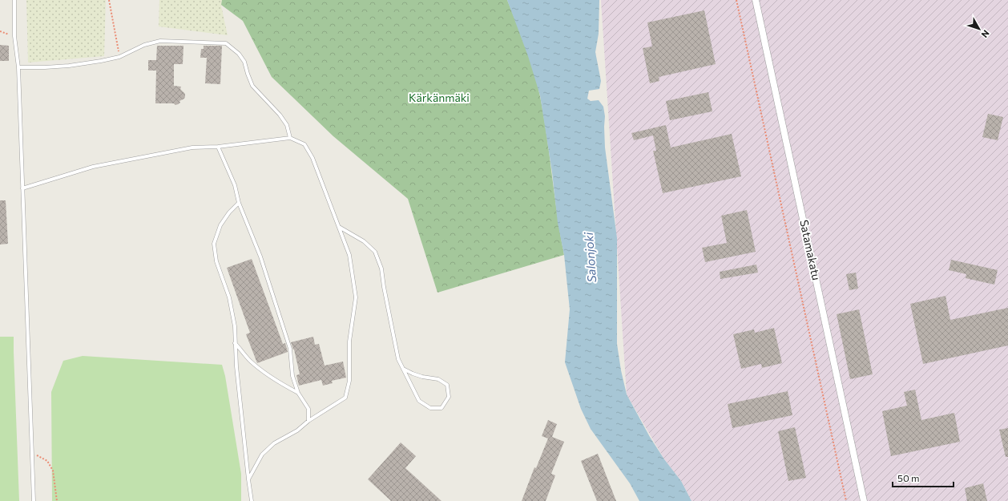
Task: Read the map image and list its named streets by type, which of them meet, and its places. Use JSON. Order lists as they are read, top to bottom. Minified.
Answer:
{"streets":{"street":["Satamakatu"]},"water":["Salonjoki"],"parks":["Kärkänmäki"],"scale_bar":"50 m","north":"bottom right"}
